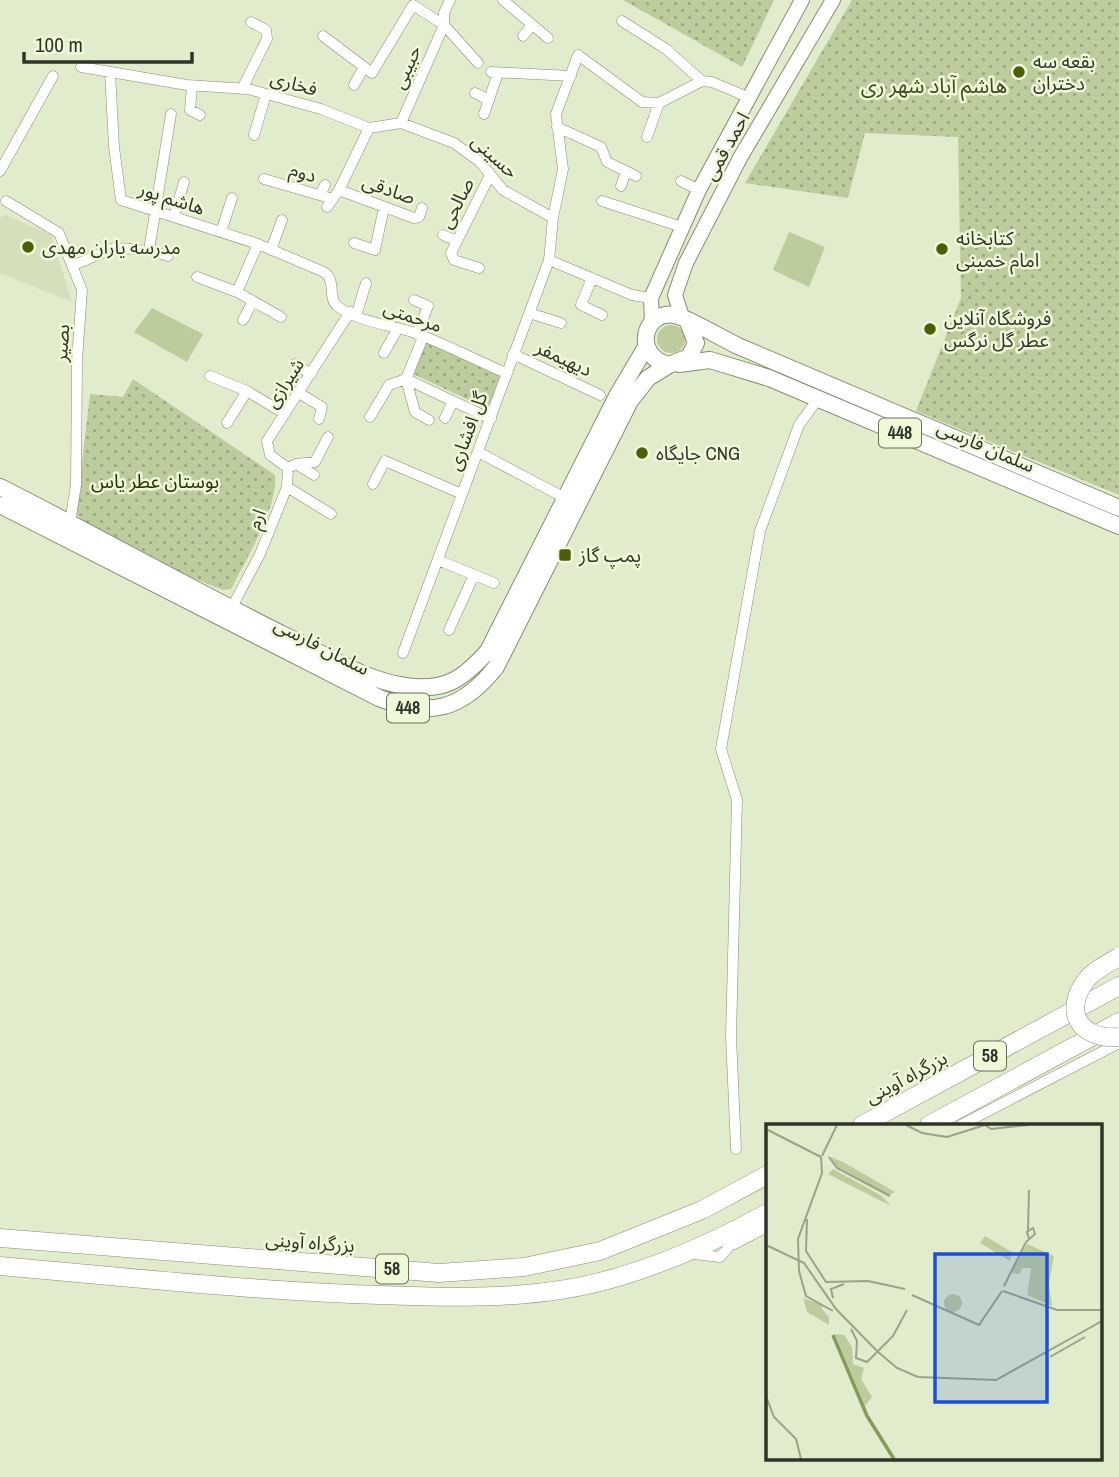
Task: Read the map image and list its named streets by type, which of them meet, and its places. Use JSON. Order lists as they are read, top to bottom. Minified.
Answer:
{"streets":{"highway":["58","بزرگراه آوینی"],"main road":["احمد قمی","448","سلمان فارسی"],"street":["حبیبی","فخاری","حسینی","دوم","صادقی","هاشم پور","صالحی","مرحمتی","بصیر","دیهیمفر","شیرازی","گل افشاری","ارم"]},"crossings":[["حبیبی","حسینی"],["فخاری","حسینی"],["فخاری","هاشم پور"],["احمد قمی","سلمان فارسی"],["حسینی","صالحی"],["حسینی","گل افشاری"],["دوم","صادقی"],["هاشم پور","مرحمتی"],["هاشم پور","شیرازی"],["مرحمتی","شیرازی"],["مرحمتی","گل افشاری"],["بصیر","سلمان فارسی"],["دیهیمفر","گل افشاری"],["شیرازی","ارم"],["سلمان فارسی","ارم"]],"districts":["هاشم آباد شهر ری"],"parks":["بوستان عطر یاس"],"places":{"other":["بقعه سه دختران","مدرسه یاران مهدی","کتابخانه امام خمینی","فروشگاه آنلاین عطر گل نرگس","جایگاه CNG"],"transit":["پمپ گاز"]},"scale_bar":"100 m"}
